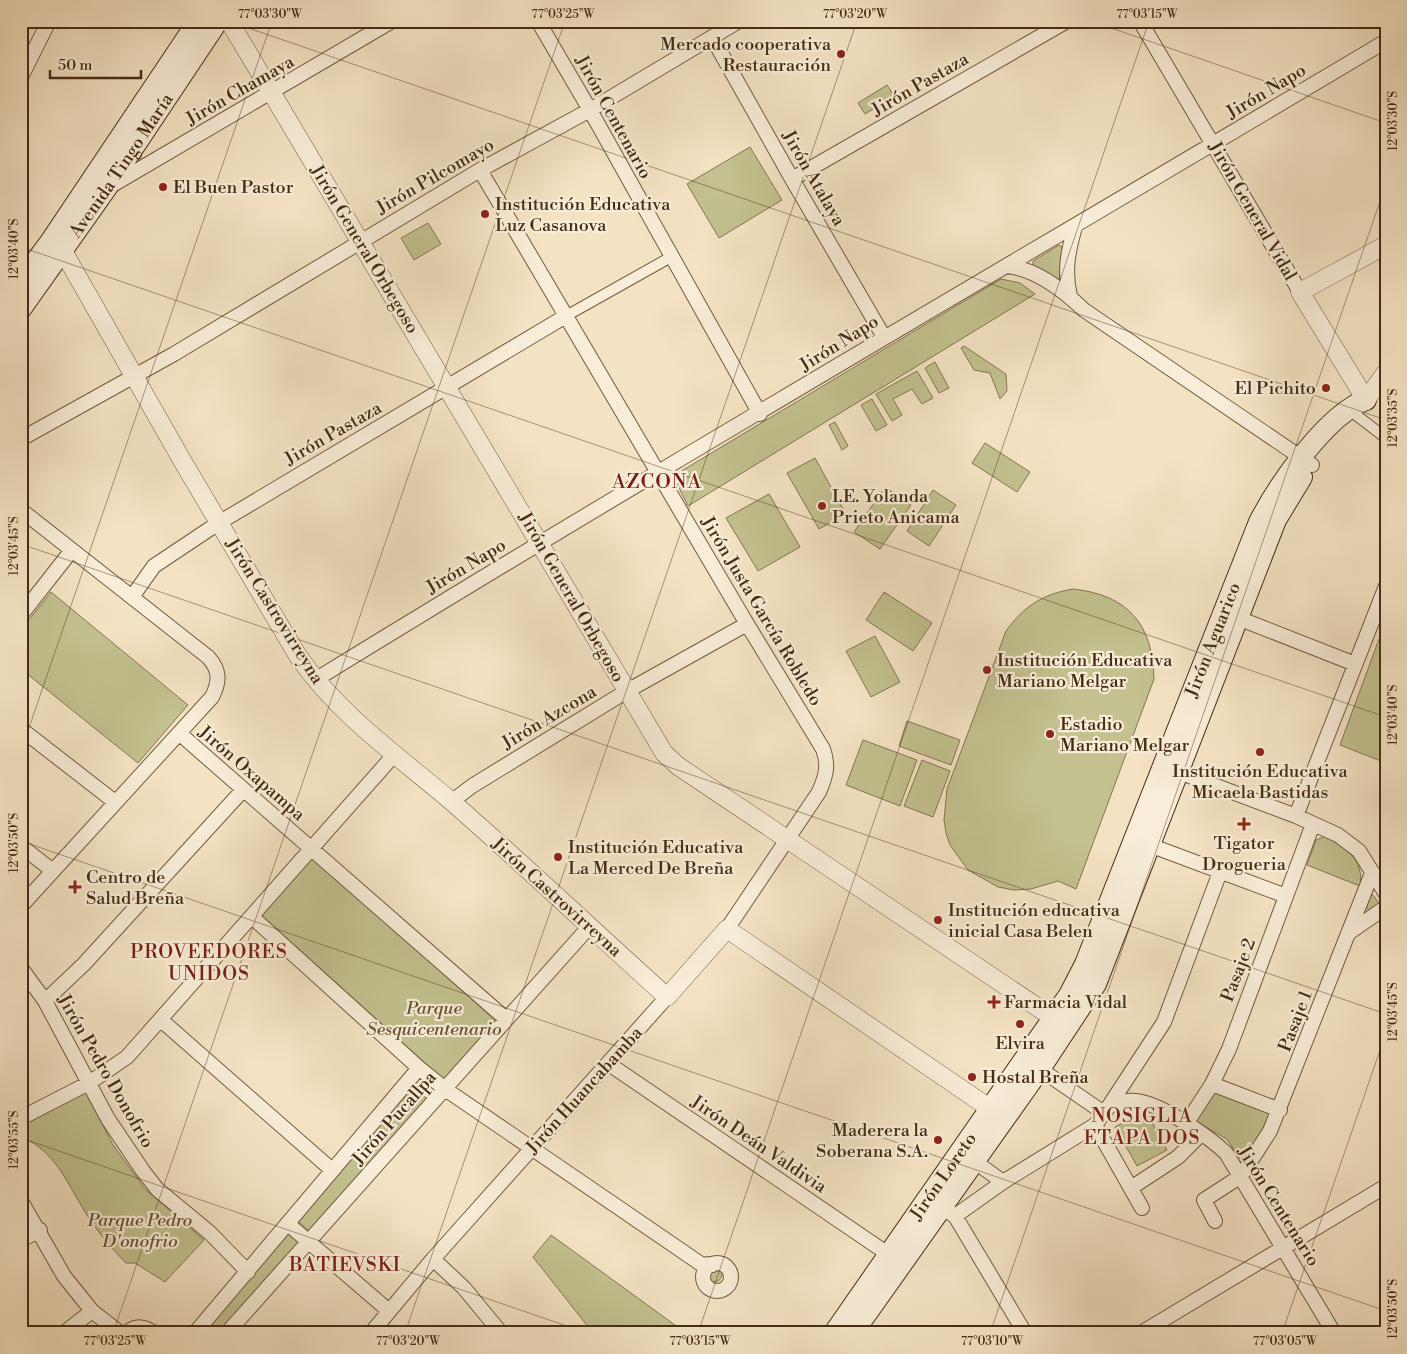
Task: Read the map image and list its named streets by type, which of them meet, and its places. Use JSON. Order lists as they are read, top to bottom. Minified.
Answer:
{"streets":{"main road":["Avenida Tingo María","Jirón Aguarico","Jirón Loreto"],"street":["Jirón Pastaza","Jirón Chamaya","Jirón Napo","Jirón Centenario","Jirón Pilcomayo","Jirón Atalaya","Jirón General Vidal","Jirón General Orbegoso","Jirón Castrovirreyna","Jirón Justa García Robledo","Jirón Azcona","Jirón Oxapampa","Pasaje 2","Pasaje 1","Jirón Pedro Donofrio","Jirón Huancabamba","Jirón Pucallpa","Jirón Deán Valdivia"]},"crossings":[["Jirón Pastaza","Jirón Atalaya"],["Jirón Pastaza","Jirón General Orbegoso"],["Jirón Pastaza","Jirón Castrovirreyna"],["Jirón Pastaza","Jirón Justa García Robledo"],["Jirón Pastaza","Jirón Oxapampa"],["Jirón Chamaya","Avenida Tingo María"],["Jirón Chamaya","Jirón General Orbegoso"],["Jirón Napo","Jirón Centenario"],["Jirón Napo","Jirón Atalaya"],["Jirón Napo","Jirón General Vidal"],["Jirón Napo","Jirón General Orbegoso"],["Jirón Napo","Jirón Castrovirreyna"],["Jirón Napo","Jirón Justa García Robledo"],["Jirón Centenario","Jirón Pilcomayo"],["Jirón Centenario","Pasaje 2"],["Jirón Centenario","Pasaje 1"],["Jirón Centenario","Jirón Loreto"],["Avenida Tingo María","Jirón Castrovirreyna"],["Jirón Pilcomayo","Jirón Atalaya"],["Jirón Pilcomayo","Jirón General Orbegoso"],["Jirón Pilcomayo","Jirón Castrovirreyna"],["Jirón Pilcomayo","Jirón Justa García Robledo"],["Jirón General Vidal","Jirón Aguarico"],["Jirón General Orbegoso","Jirón Justa García Robledo"],["Jirón General Orbegoso","Jirón Aguarico"],["Jirón General Orbegoso","Jirón Azcona"],["Jirón General Orbegoso","Jirón Huancabamba"],["Jirón General Orbegoso","Jirón Loreto"],["Jirón Castrovirreyna","Jirón Azcona"],["Jirón Castrovirreyna","Jirón Huancabamba"],["Jirón Castrovirreyna","Jirón Pucallpa"],["Jirón Justa García Robledo","Jirón Azcona"],["Jirón Justa García Robledo","Jirón Huancabamba"],["Jirón Aguarico","Jirón Loreto"],["Jirón Oxapampa","Jirón Pucallpa"],["Jirón Pedro Donofrio","Jirón Pucallpa"],["Jirón Huancabamba","Jirón Deán Valdivia"],["Jirón Deán Valdivia","Jirón Loreto"]],"districts":["AZCONA","PROVEEDORES UNIDOS","NOSIGLIA ETAPA DOS","BATIEVSKI"],"parks":["Parque Sesquicentenario","Parque Pedro D'onofrio"],"places":{"other":["Mercado cooperativa Restauración","El Buen Pastor","Institución Educativa Luz Casanova","El Pichito","I.E. Yolanda Prieto Anicama","Institución Educativa Mariano Melgar","Estadio Mariano Melgar","Institución Educativa Micaela Bastidas","Institución Educativa La Merced De Breña","Institución educativa inicial Casa Belen","Elvira","Hostal Breña","Maderera la Soberana S.A."],"health":["Tigator Drogueria","Centro de Salud Breña","Farmacia Vidal"]},"scale_bar":"50 m","coordinates":["77°03'30\"W","77°03'25\"W","77°03'20\"W","77°03'15\"W","12°03'30\"S","12°03'40\"S","12°03'35\"S","12°03'45\"S","12°03'50\"S","12°03'55\"S","77°03'10\"W","77°03'05\"W"]}
